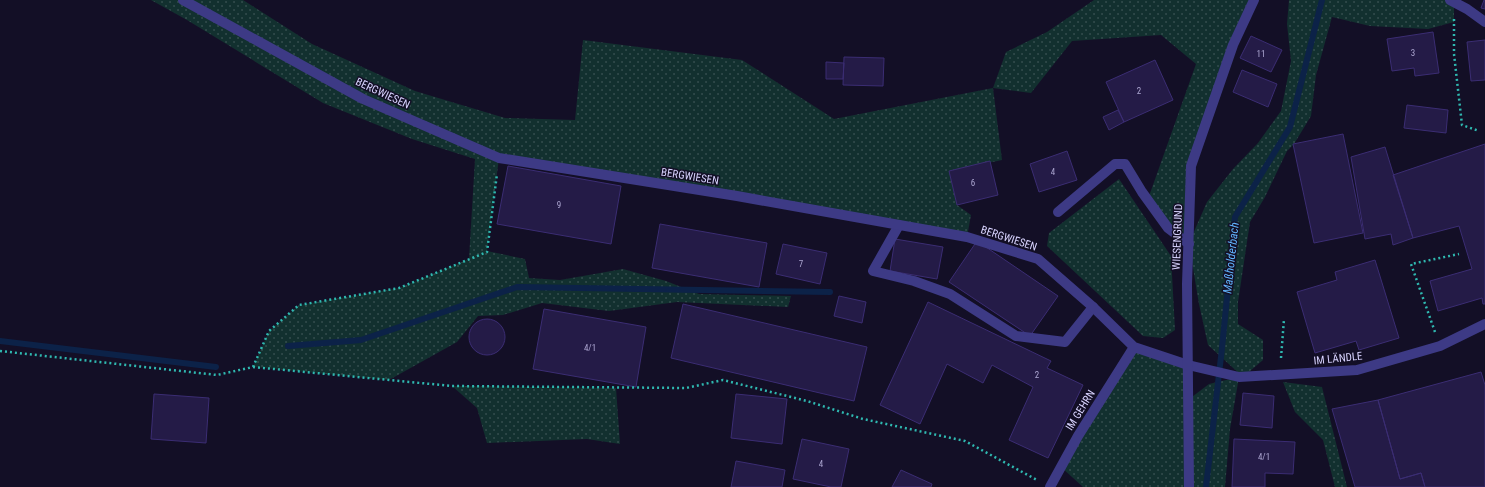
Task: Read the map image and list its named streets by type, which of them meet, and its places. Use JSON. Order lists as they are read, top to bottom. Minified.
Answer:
{"streets":{"street":["BERGWIESEN","WIESENGRUND","IM LÄNDLE","IM GEHRN"]},"crossings":[["BERGWIESEN","WIESENGRUND"],["BERGWIESEN","IM LÄNDLE"],["BERGWIESEN","IM GEHRN"],["WIESENGRUND","IM LÄNDLE"]],"water":["Maßholderbach"],"house_numbers":["3","11","2","4","6","9","7","4/1","2","4/1","4"]}
